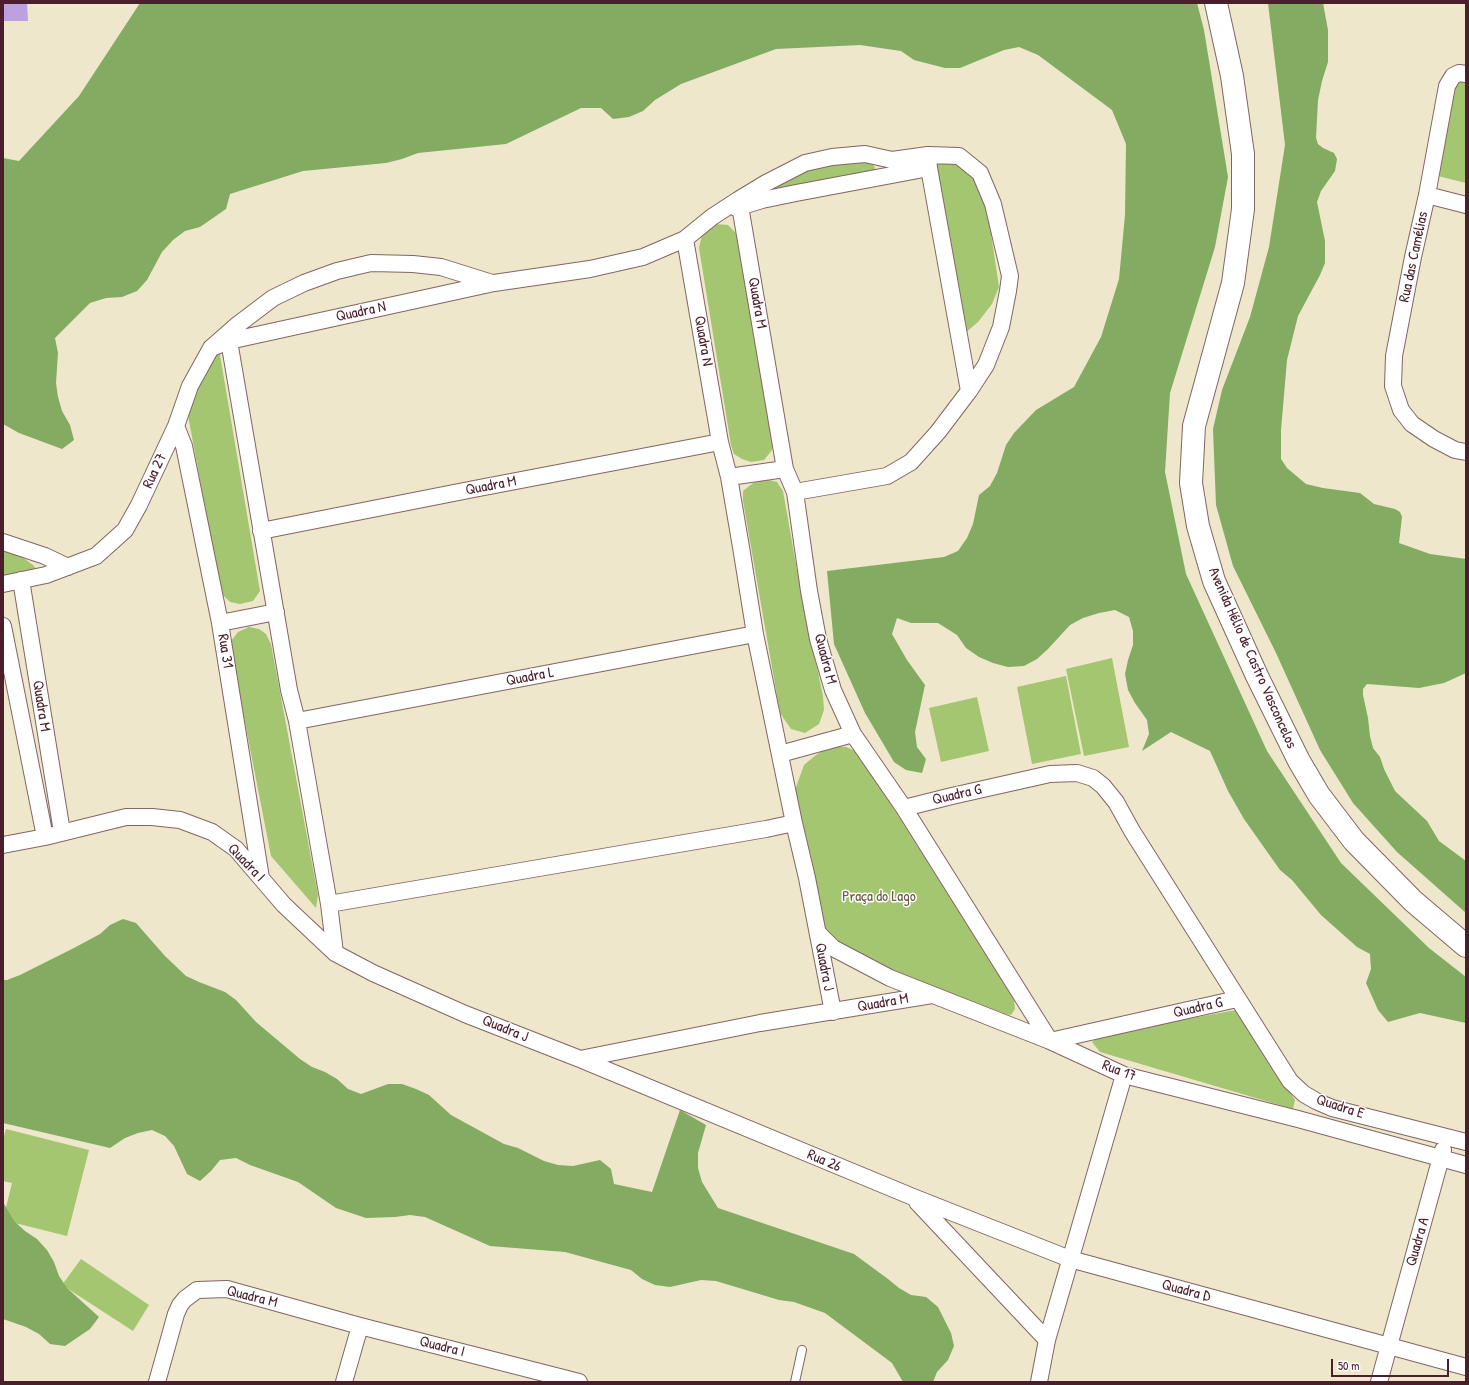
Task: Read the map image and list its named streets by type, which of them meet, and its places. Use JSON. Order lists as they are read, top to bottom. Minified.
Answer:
{"streets":{"street":["Rua das Camélias","Quadra M","Quadra N","Rua 27","Rua 31","Avenida Hélio de Castro Vasconcelos","Quadra L","Quadra G","Quadra I","Quadra J","Rua 17","Quadra E","Rua 26","Quadra A","Quadra D"]},"crossings":[["Quadra M","Quadra N"],["Quadra M","Quadra G"],["Quadra M","Quadra I"],["Quadra M","Quadra J"],["Quadra M","Rua 17"],["Rua 27","Rua 31"],["Rua 31","Quadra I"],["Quadra G","Rua 17"],["Quadra G","Quadra E"],["Quadra I","Quadra J"],["Quadra J","Rua 17"],["Quadra J","Rua 26"],["Rua 17","Quadra A"],["Quadra E","Quadra A"],["Rua 26","Quadra D"],["Quadra A","Quadra D"]],"parks":["Praça do Lago"],"scale_bar":"50 m"}
